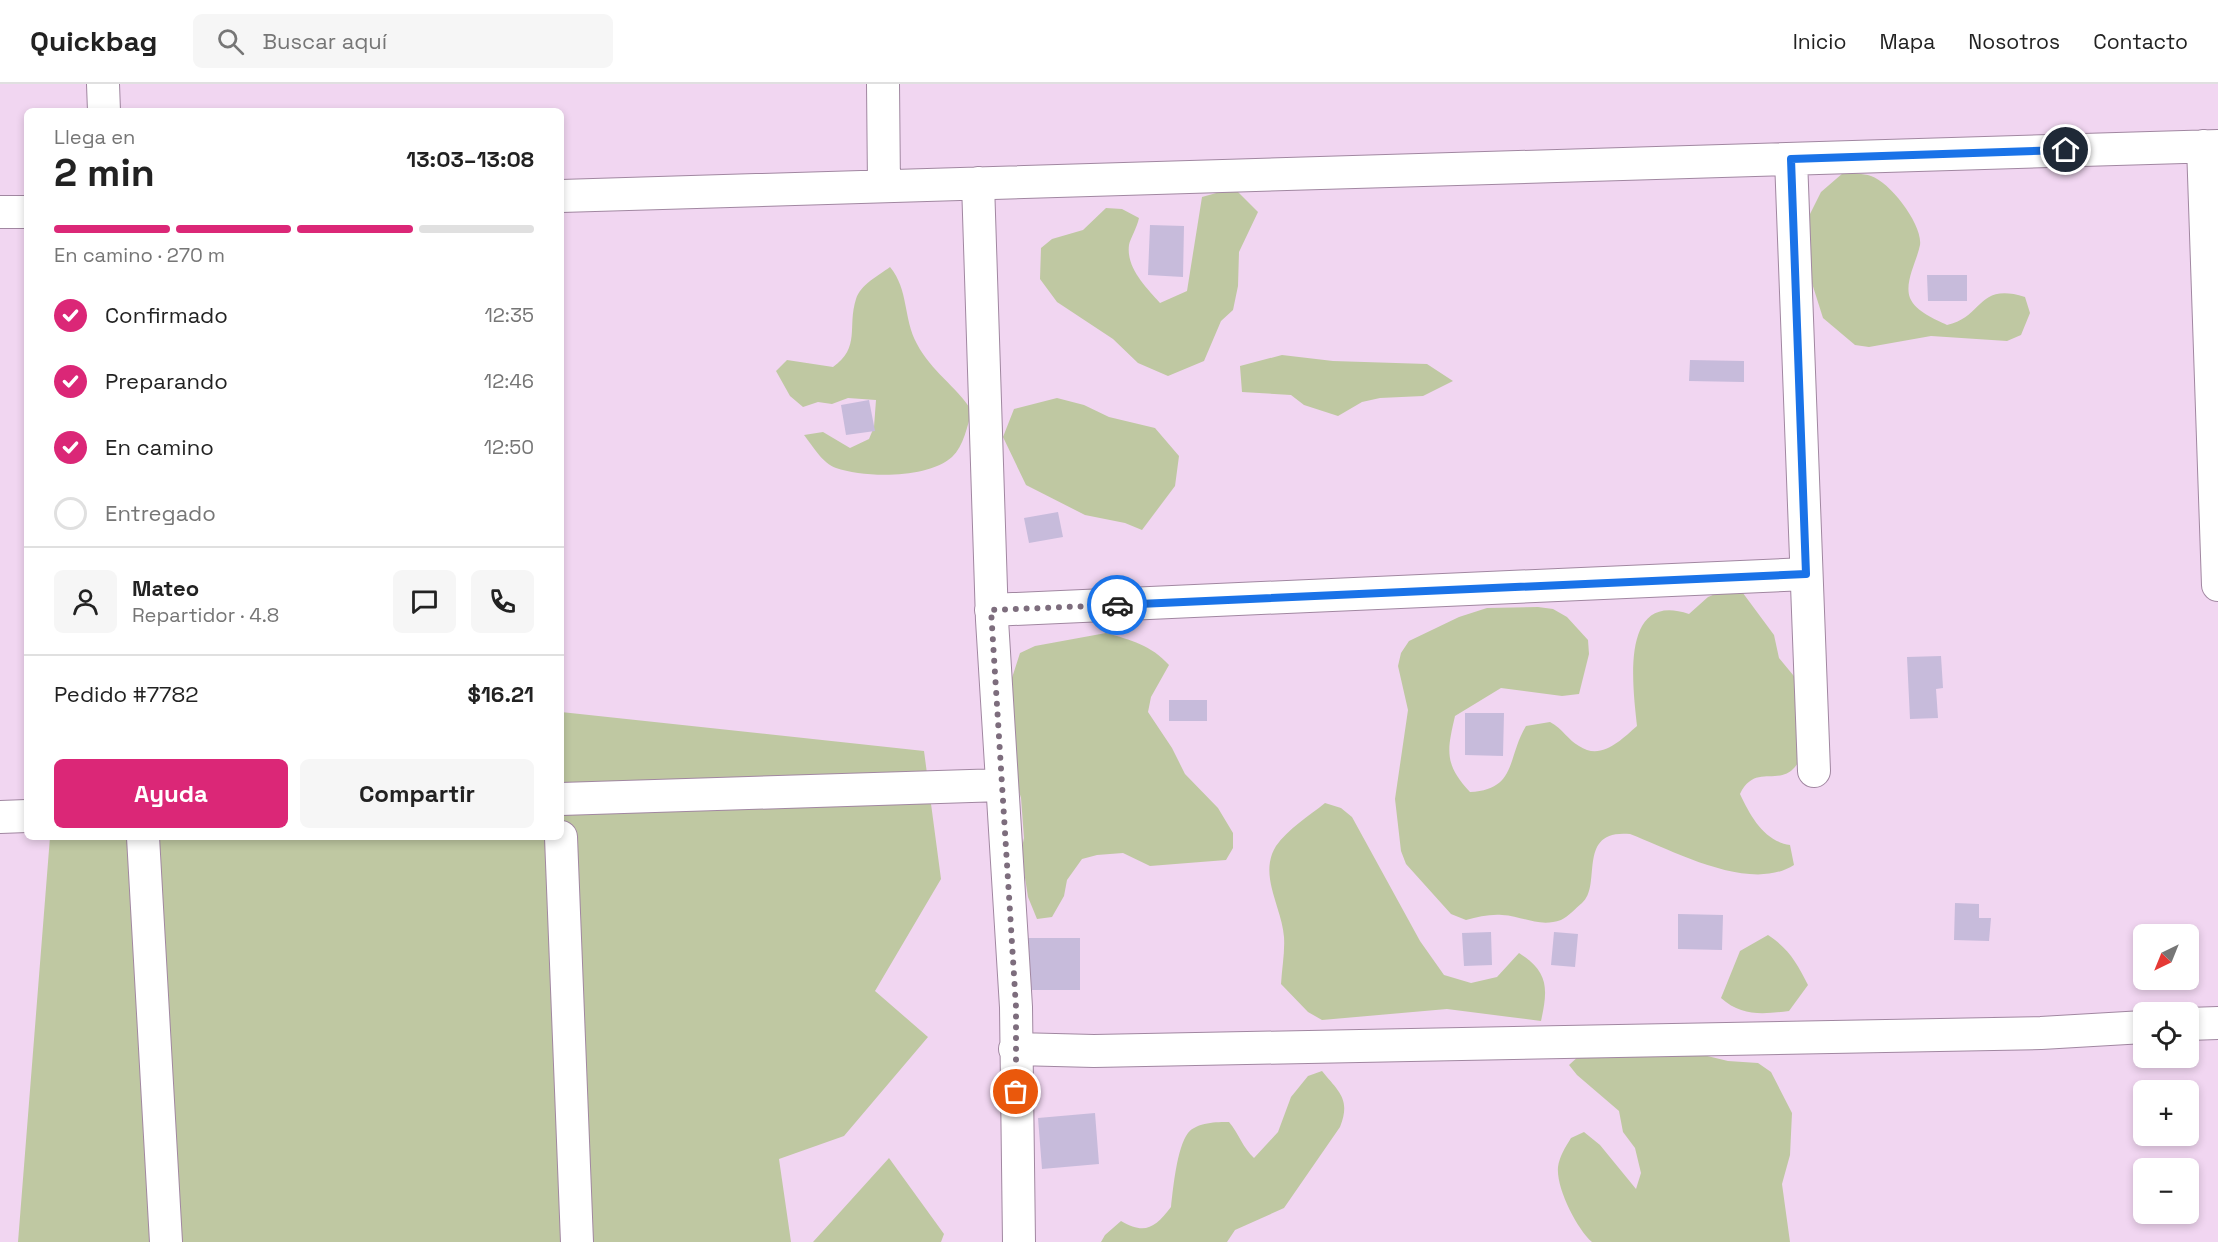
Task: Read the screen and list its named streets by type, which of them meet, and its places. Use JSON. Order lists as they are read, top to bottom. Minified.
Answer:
{"north":"bottom left","page":{"header":"Quickbag","search":"Buscar aquí","nav":["Inicio","Mapa","Nosotros","Contacto"],"heading":["2 min","Llega en","13:03–13:08"],"panel":["Mateo","Repartidor · 4.8","Pedido #7782","$16.21"],"bar":"En camino · 270 m","list":[["Confirmado","12:35"],["Preparando","12:46"],["En camino","12:50"],"Entregado"],"buttons":["Ayuda","Compartir"],"map_buttons":["+","−"]}}
